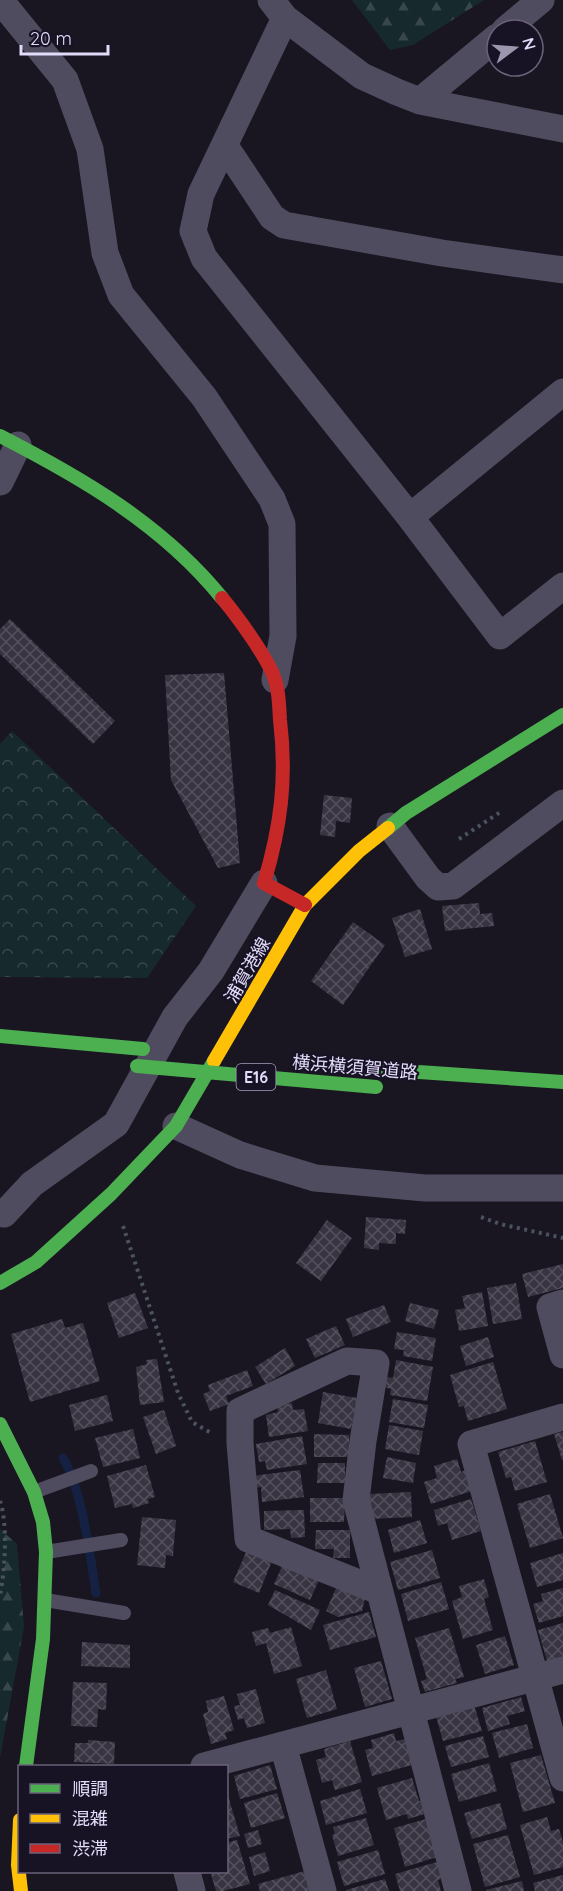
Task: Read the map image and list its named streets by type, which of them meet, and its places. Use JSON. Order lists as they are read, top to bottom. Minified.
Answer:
{"streets":{"main road":["浦賀港線","横浜横須賀道路","E16"]},"legend":["順調","混雑","渋滞"],"scale_bar":"20 m","north":"right"}
